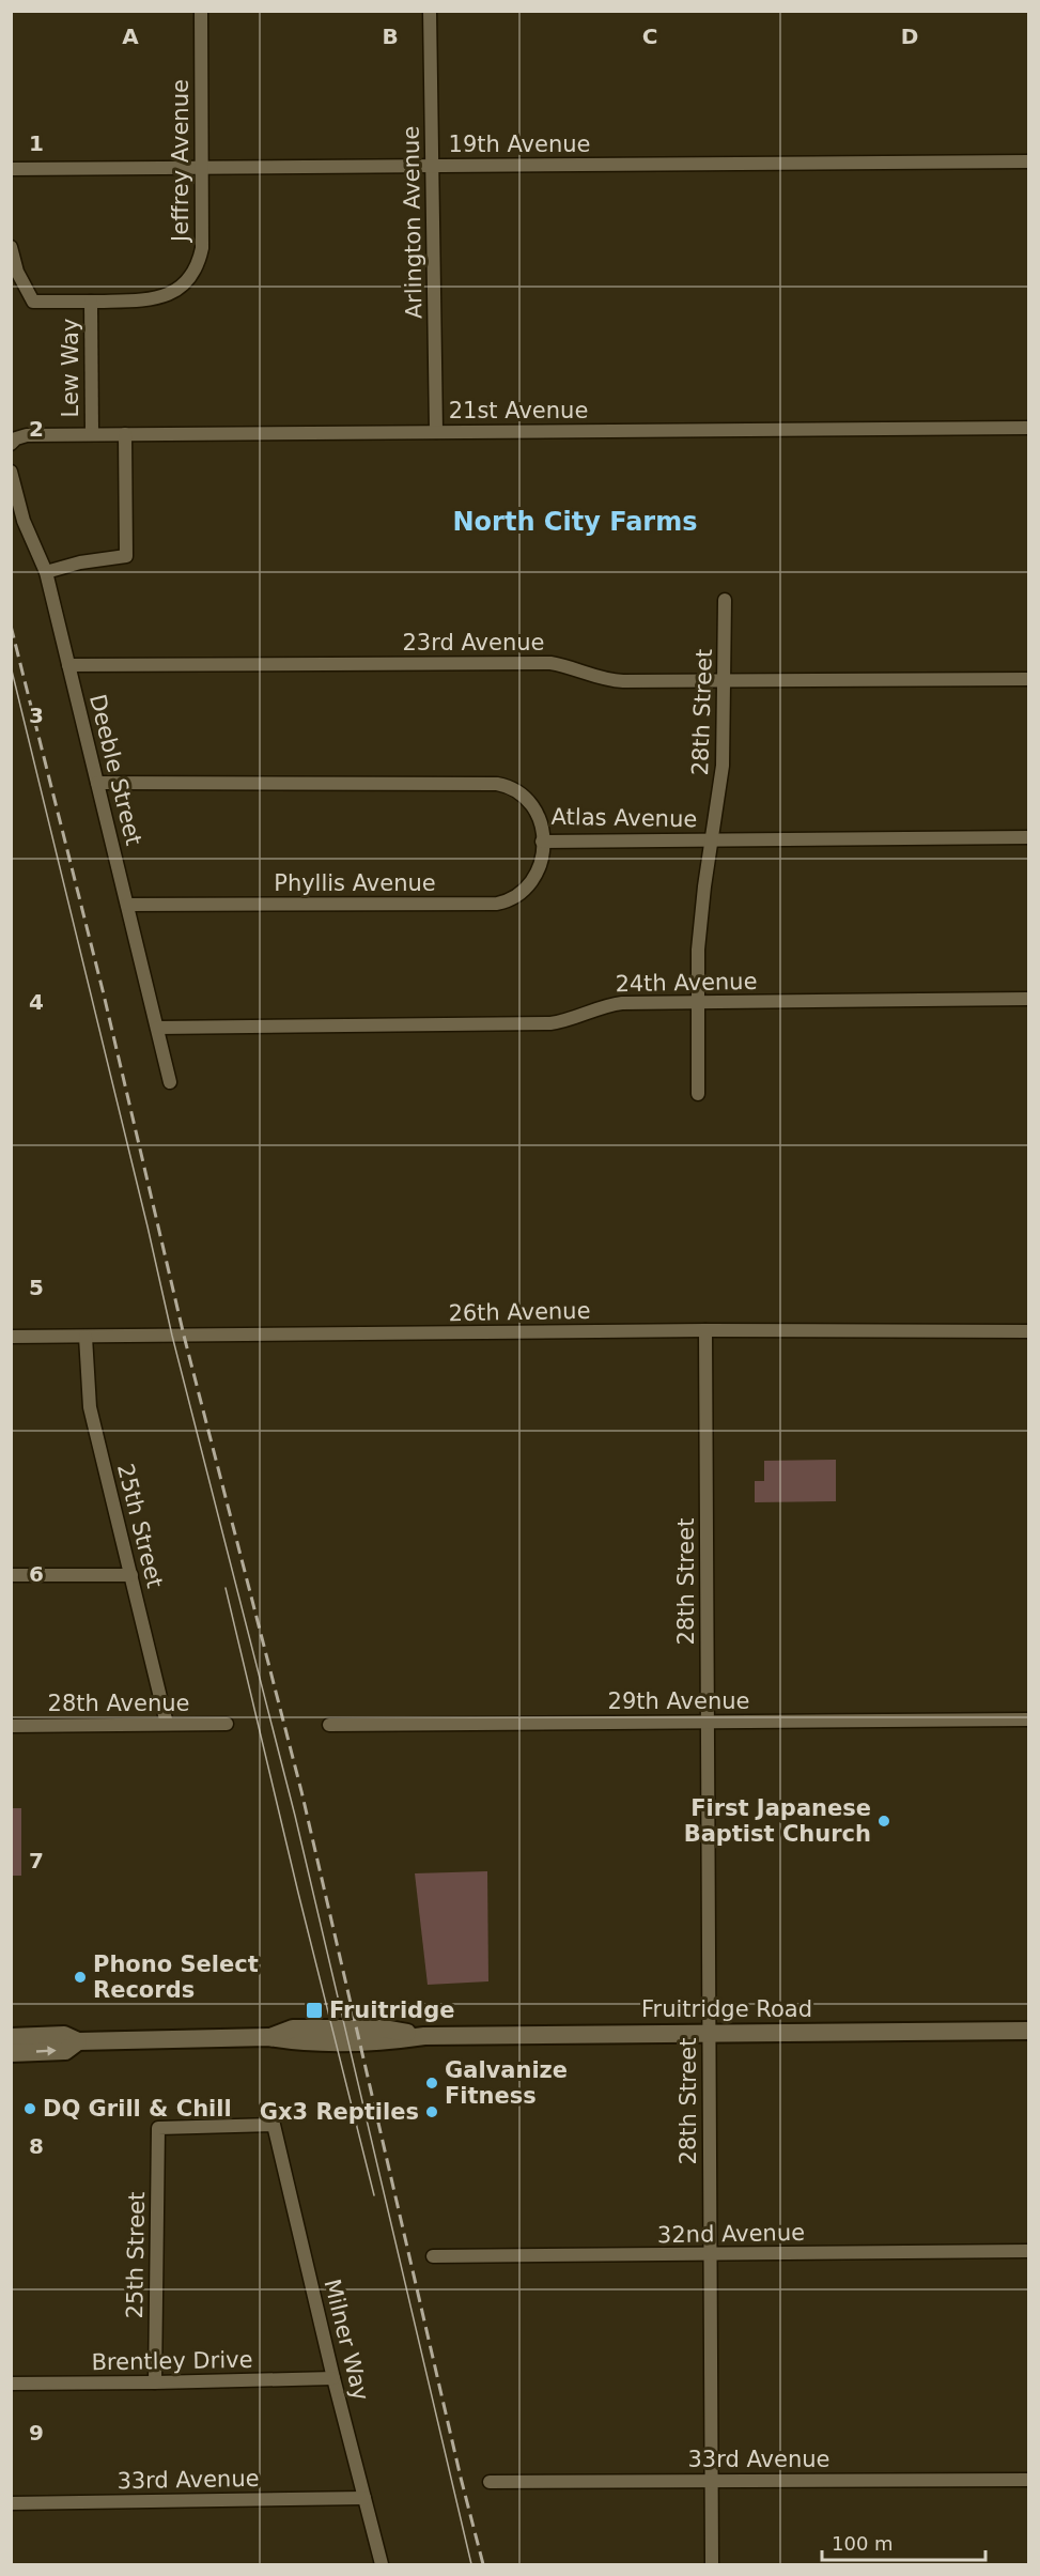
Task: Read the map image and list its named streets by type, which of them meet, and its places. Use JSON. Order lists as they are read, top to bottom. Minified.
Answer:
{"streets":{"main road":["Fruitridge Road"],"street":["19th Avenue","Jeffrey Avenue","Arlington Avenue","Lew Way","21st Avenue","23rd Avenue","28th Street","Deeble Street","Atlas Avenue","Phyllis Avenue","24th Avenue","26th Avenue","25th Street","29th Avenue","28th Avenue","32nd Avenue","Milner Way","Brentley Drive","33rd Avenue"]},"crossings":[["19th Avenue","Jeffrey Avenue"],["19th Avenue","Arlington Avenue"],["Jeffrey Avenue","Lew Way"],["Arlington Avenue","21st Avenue"],["Lew Way","21st Avenue"],["23rd Avenue","28th Street"],["23rd Avenue","Deeble Street"],["28th Street","Atlas Avenue"],["28th Street","24th Avenue"],["28th Street","26th Avenue"],["28th Street","29th Avenue"],["28th Street","Fruitridge Road"],["28th Street","32nd Avenue"],["28th Street","33rd Avenue"],["Deeble Street","Atlas Avenue"],["Deeble Street","Phyllis Avenue"],["Deeble Street","24th Avenue"],["Atlas Avenue","Phyllis Avenue"],["26th Avenue","25th Street"],["25th Street","28th Avenue"],["25th Street","Milner Way"],["25th Street","Brentley Drive"],["Milner Way","Brentley Drive"],["Milner Way","33rd Avenue"]],"districts":["North City Farms"],"places":{"other":["First Japanese Baptist Church","Phono Select Records","Galvanize Fitness","DQ Grill & Chill","Gx3 Reptiles"],"transit":["Fruitridge"]},"scale_bar":"100 m","grid":{"columns":["A","B","C","D"],"rows":["1","2","3","4","5","6","7","8","9"]}}
